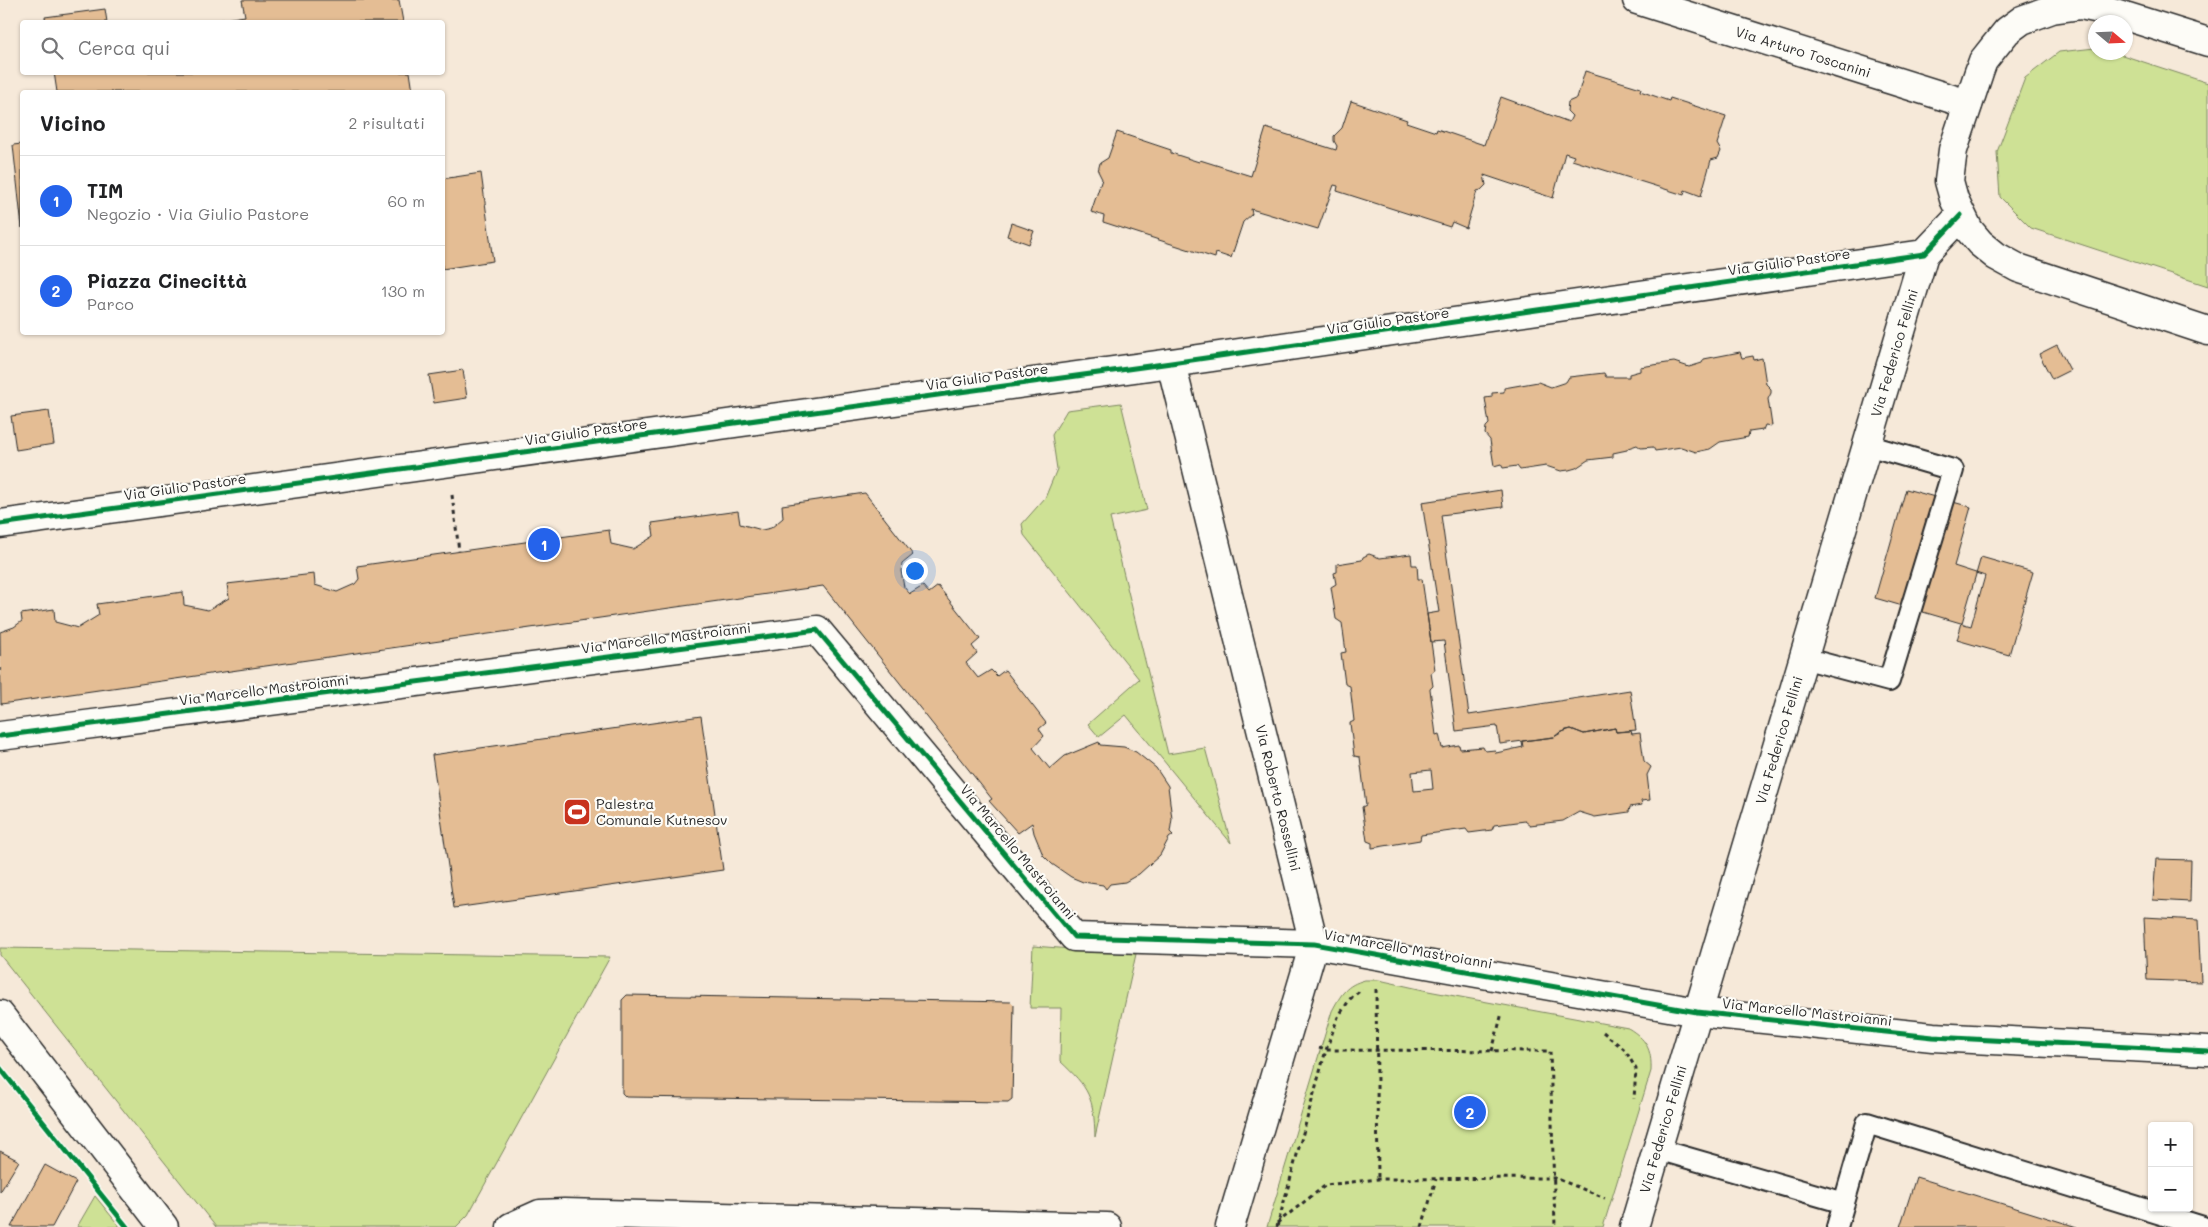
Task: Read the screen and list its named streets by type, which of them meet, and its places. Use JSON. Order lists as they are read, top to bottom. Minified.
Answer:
{"streets":{"street":["Via Arturo Toscanini","Via Giulio Pastore","Via Federico Fellini","Via Marcello Mastroianni","Via Roberto Rossellini"]},"crossings":[["Via Giulio Pastore","Via Federico Fellini"],["Via Giulio Pastore","Via Roberto Rossellini"],["Via Federico Fellini","Via Marcello Mastroianni"],["Via Marcello Mastroianni","Via Roberto Rossellini"]],"places":{"sports":["Palestra Comunale Kutnesov"]},"north":"right","page":{"search":"Cerca qui","heading":["Vicino","2 risultati"],"list":[{"mark":"1","name":"TIM","note":"Negozio · Via Giulio Pastore","value":"60 m"},{"mark":"2","name":"Piazza Cinecittà","note":"Parco","value":"130 m"}],"pins":["1","2"],"map_buttons":["+","−"]}}
